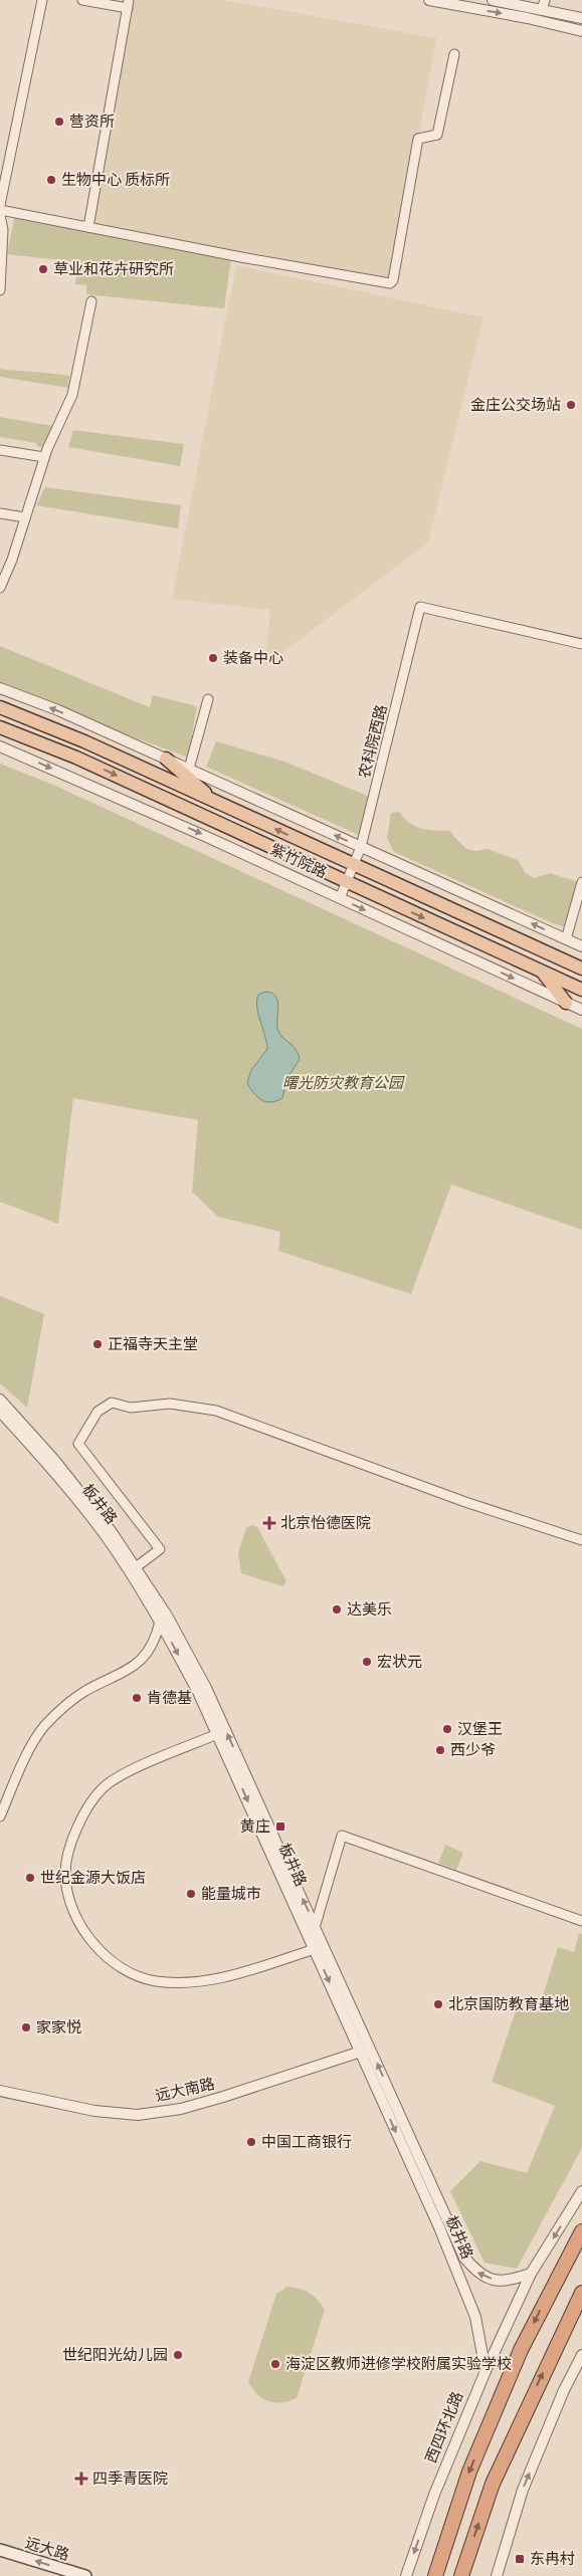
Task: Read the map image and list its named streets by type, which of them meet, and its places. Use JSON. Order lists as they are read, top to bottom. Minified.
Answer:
{"streets":{"main road":["紫竹院路","远大路"],"street":["农科院西路","板井路","远大南路","西四环北路"]},"crossings":[["农科院西路","紫竹院路"],["板井路","远大南路"],["板井路","西四环北路"]],"one_way":["远大路"],"parks":["曙光防灾教育公园"],"places":{"other":["营资所","生物中心 质标所","草业和花卉研究所","金庄公交场站","装备中心","正福寺天主堂","达美乐","宏状元","肯德基","汉堡王","西少爷","世纪金源大饭店","能量城市","北京国防教育基地","家家悦","中国工商银行","世纪阳光幼儿园","海淀区教师进修学校附属实验学校"],"health":["北京怡德医院","四季青医院"],"transit":["黄庄","东冉村"]}}
